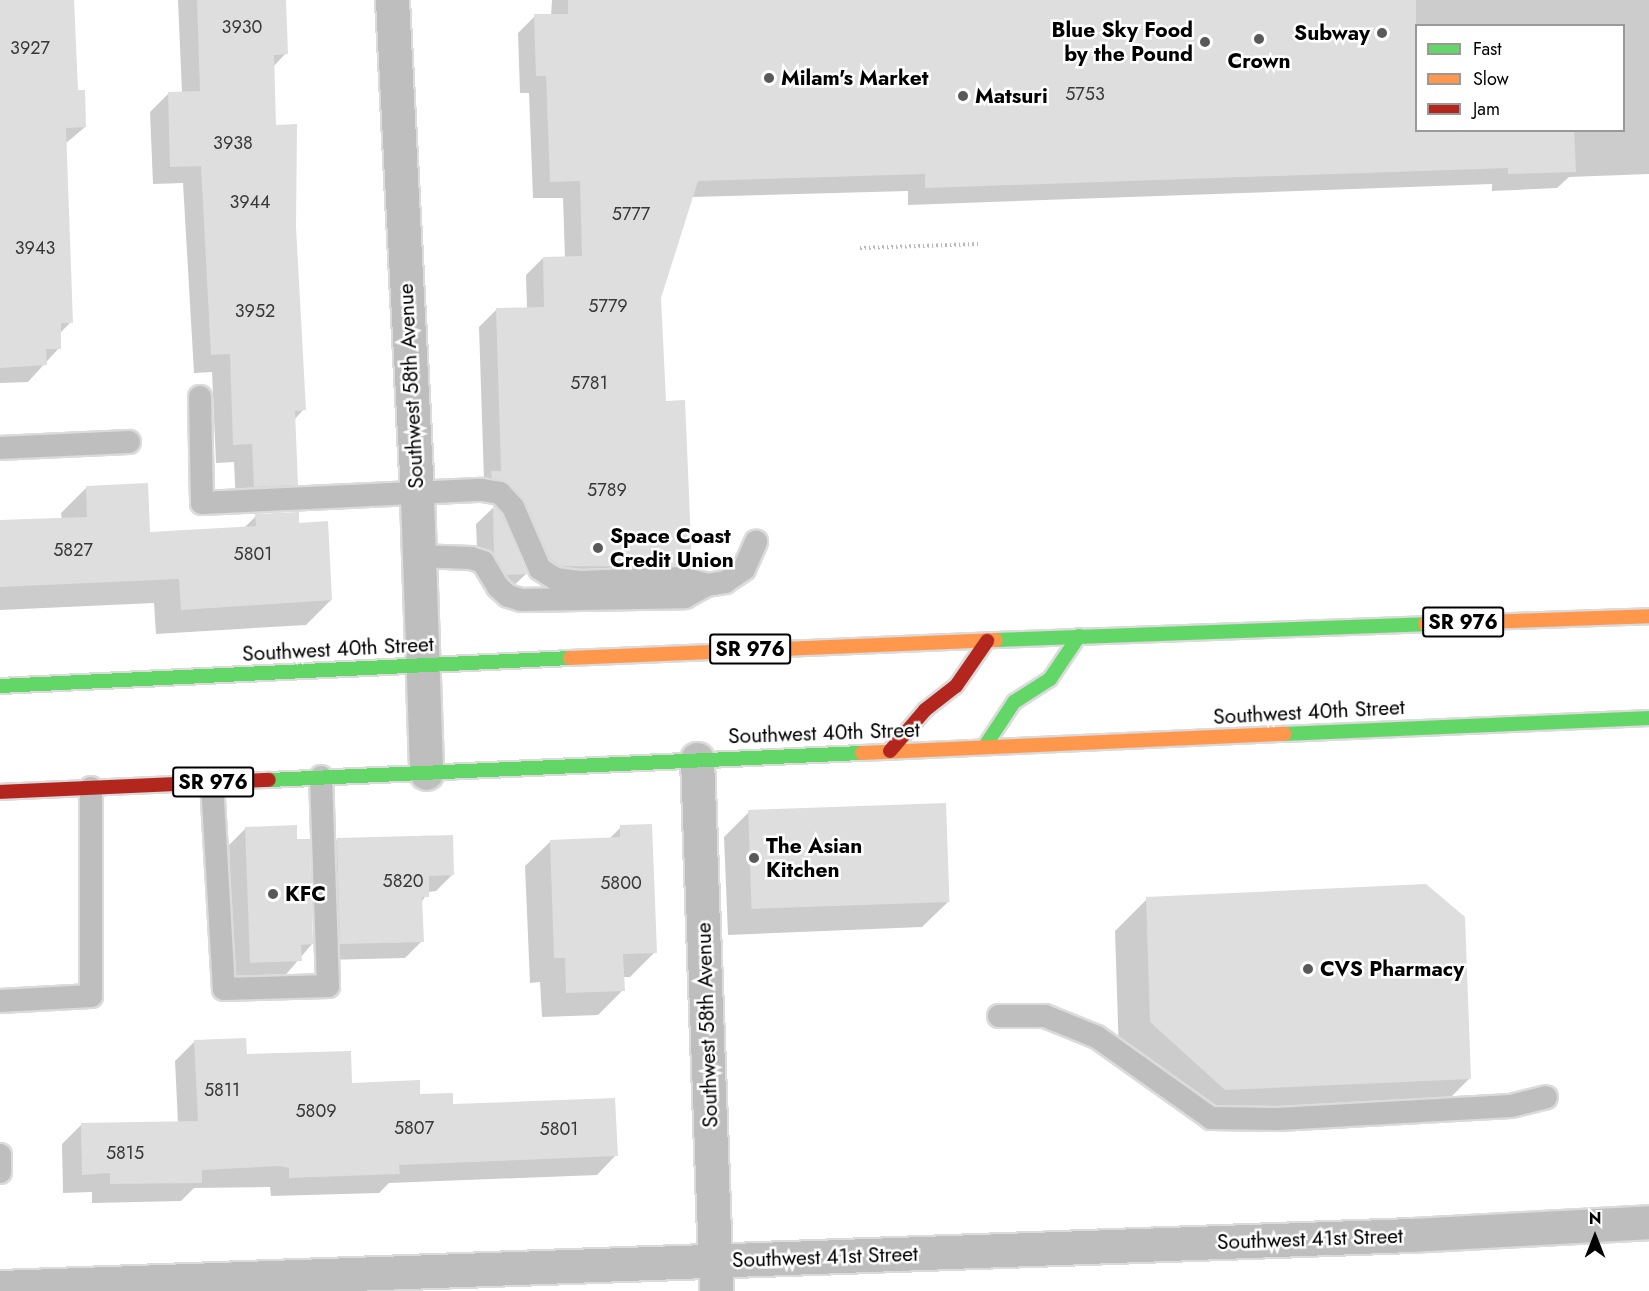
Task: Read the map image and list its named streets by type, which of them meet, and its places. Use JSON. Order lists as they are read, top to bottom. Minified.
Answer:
{"streets":{"main road":["SR 976","Southwest 40th Street"],"street":["Southwest 58th Avenue","Southwest 41st Street"]},"crossings":[["Southwest 58th Avenue","Southwest 40th Street"],["Southwest 58th Avenue","Southwest 41st Street"]],"places":["Subway","Crown","Blue Sky Food by the Pound","Milam's Market","Matsuri","Space Coast Credit Union","The Asian Kitchen","KFC","CVS Pharmacy"],"house_numbers":["3930","3927","5753","3938","3944","5777","3943","5779","3952","5781","5789","5827","5801","5820","5800","5811","5809","5807","5801","5815"],"legend":["Fast","Slow","Jam"],"north":"top"}
